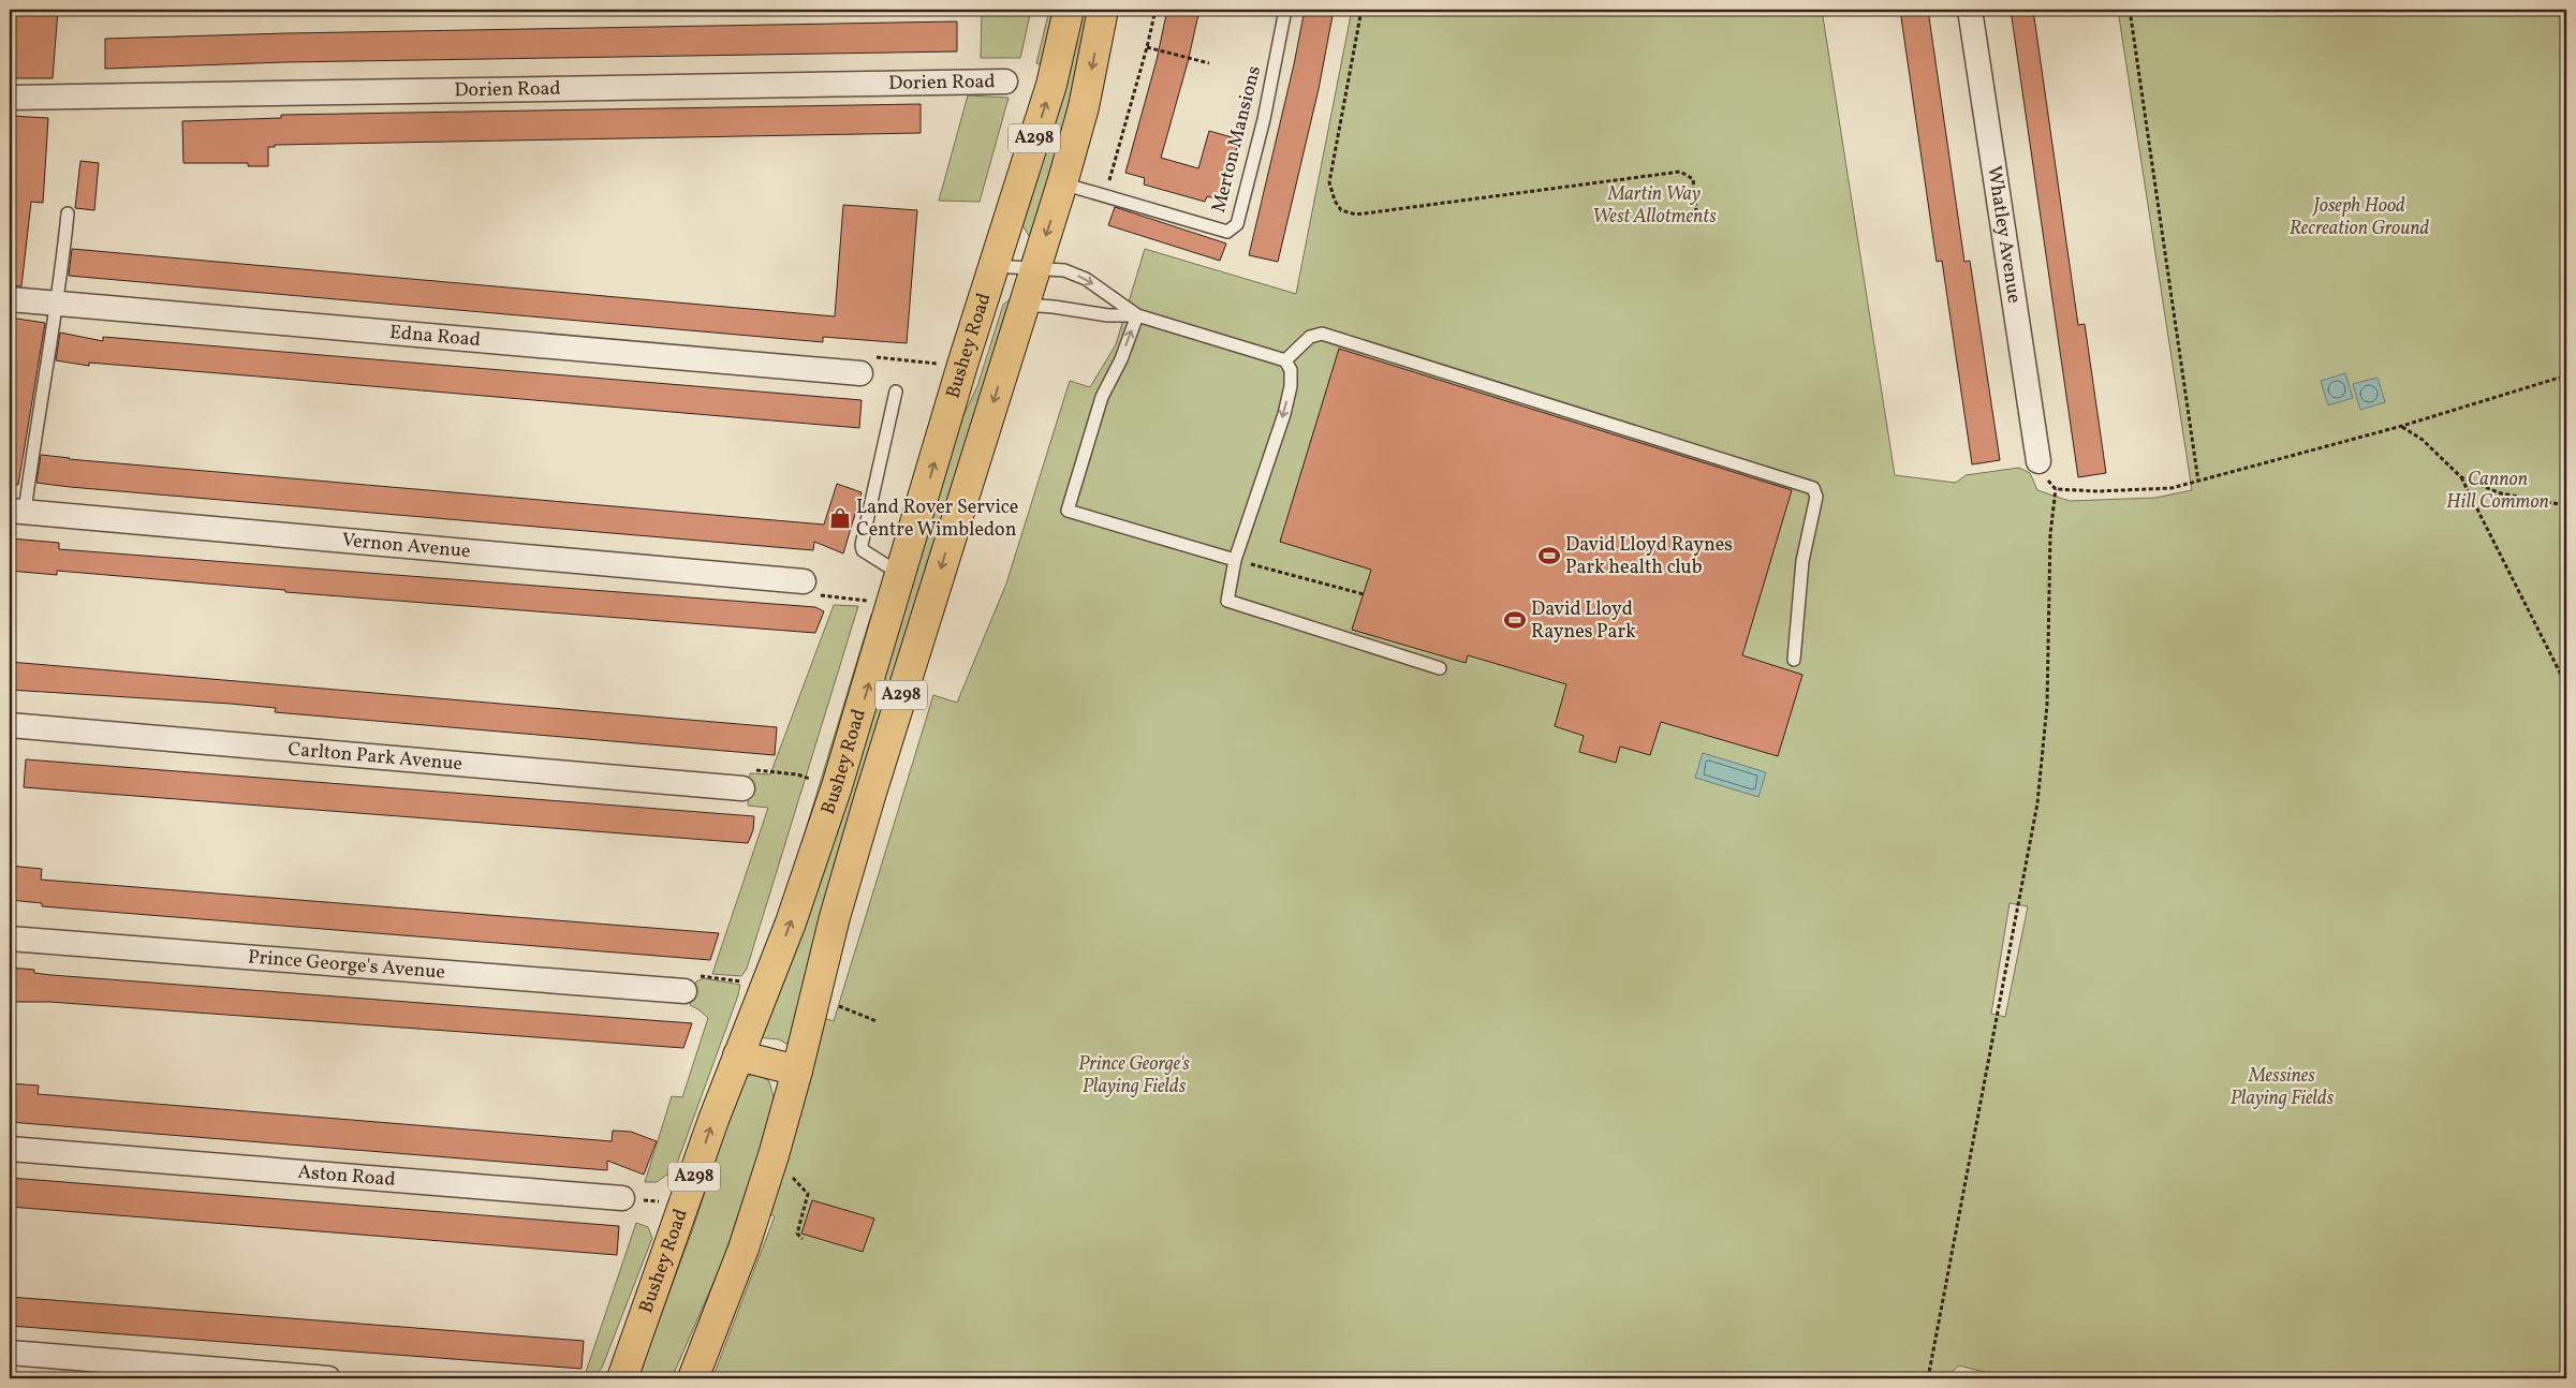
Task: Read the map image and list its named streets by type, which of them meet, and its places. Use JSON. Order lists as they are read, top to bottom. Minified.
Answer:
{"streets":{"main road":["A298","Bushey Road"],"street":["Dorien Road","Whatley Avenue","Edna Road","Vernon Avenue","Carlton Park Avenue","Prince George's Avenue","Aston Road"],"lane":["Merton Mansions"]},"crossings":[["Merton Mansions","Bushey Road"]],"parks":["Martin Way West Allotments","Joseph Hood Recreation Ground","Cannon Hill Common","Prince George's Playing Fields","Messines Playing Fields"],"places":{"shop":["Land Rover Service Centre Wimbledon"],"sports":["David Lloyd Raynes Park health club","David Lloyd Raynes Park"]}}
